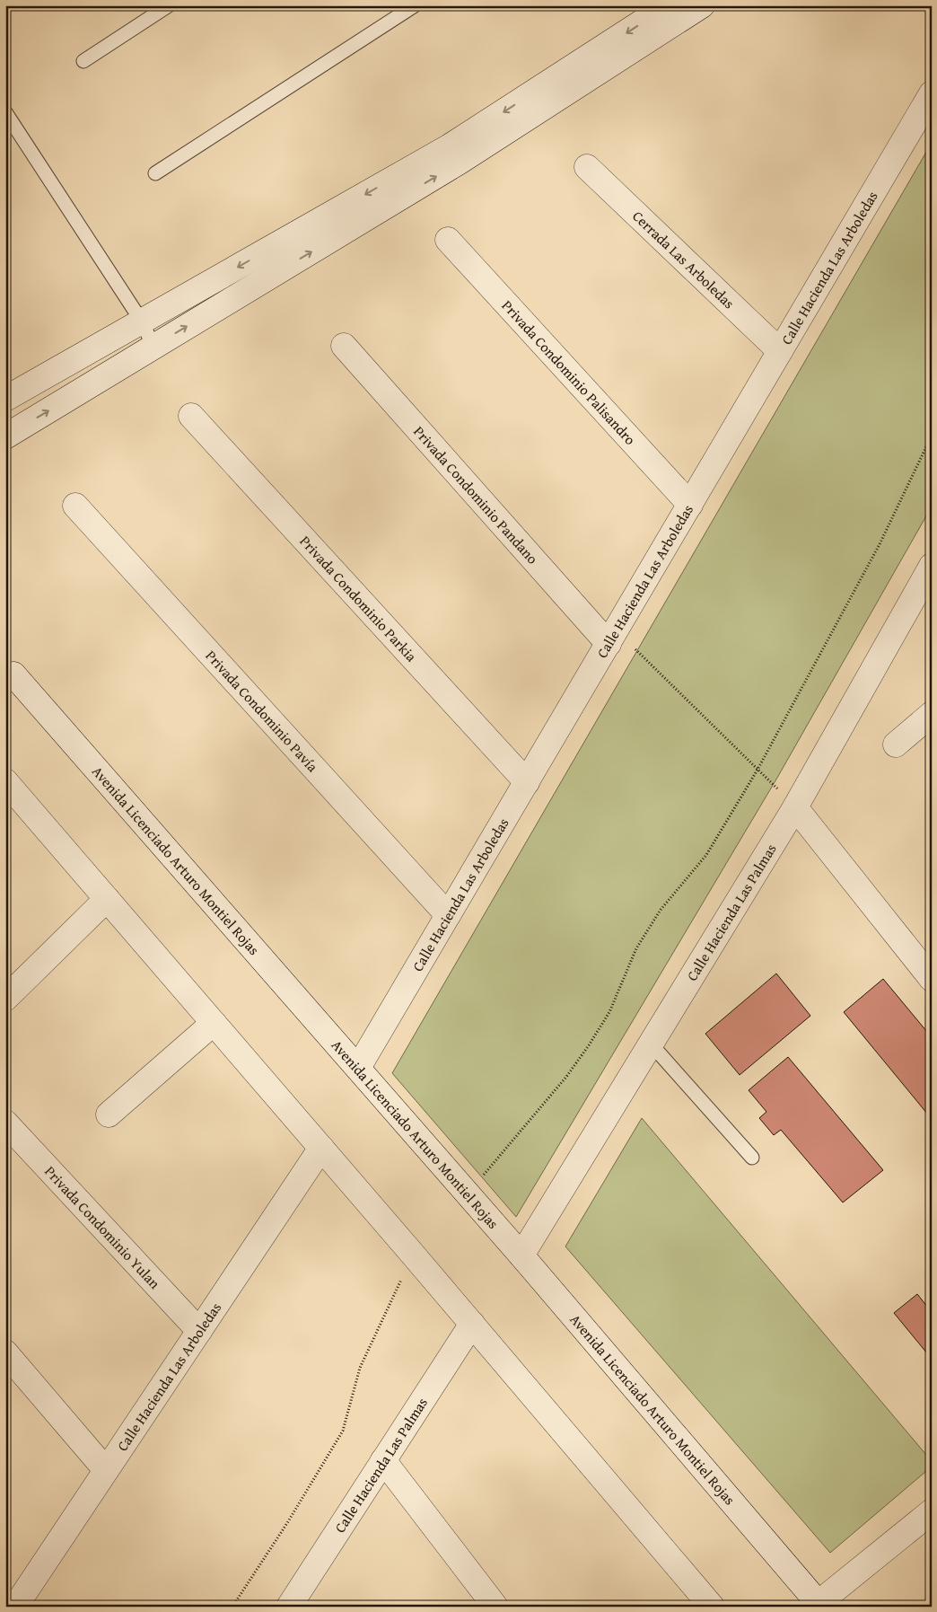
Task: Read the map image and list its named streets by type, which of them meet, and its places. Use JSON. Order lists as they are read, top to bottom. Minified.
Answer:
{"streets":{"street":["Cerrada Las Arboledas","Calle Hacienda Las Arboledas","Privada Condominio Palisandro","Privada Condominio Pandano","Privada Condominio Parkia","Privada Condominio Pavía","Avenida Licenciado Arturo Montiel Rojas","Calle Hacienda Las Palmas","Privada Condominio Yulan"]},"crossings":[["Cerrada Las Arboledas","Calle Hacienda Las Arboledas"],["Calle Hacienda Las Arboledas","Privada Condominio Palisandro"],["Calle Hacienda Las Arboledas","Privada Condominio Pandano"],["Calle Hacienda Las Arboledas","Privada Condominio Parkia"],["Calle Hacienda Las Arboledas","Privada Condominio Pavía"],["Calle Hacienda Las Arboledas","Avenida Licenciado Arturo Montiel Rojas"],["Calle Hacienda Las Arboledas","Privada Condominio Yulan"],["Avenida Licenciado Arturo Montiel Rojas","Calle Hacienda Las Palmas"]]}
